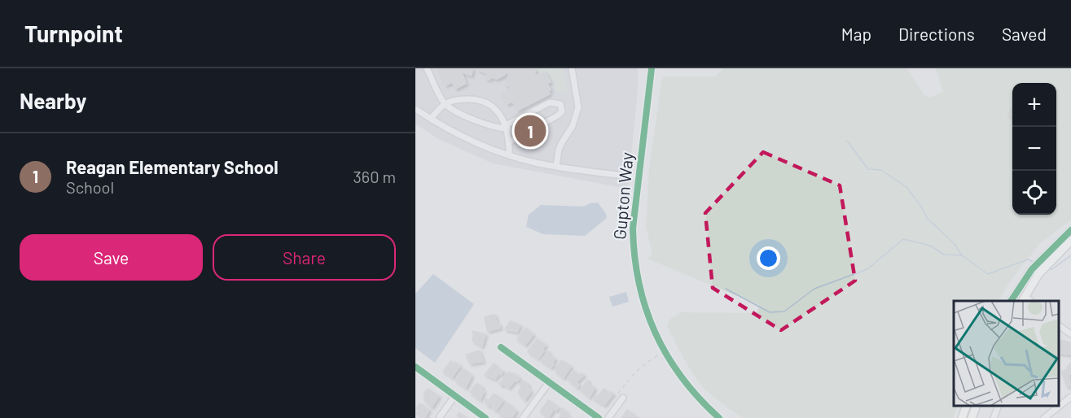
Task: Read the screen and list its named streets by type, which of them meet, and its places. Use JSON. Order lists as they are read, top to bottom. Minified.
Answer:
{"streets":{"street":["Gupton Way"]},"page":{"header":"Turnpoint","nav":["Map","Directions","Saved"],"heading":"Nearby","map_buttons":["+","−"],"pins":"1","list":[{"mark":"1","name":"Reagan Elementary School","note":"School","value":"360 m"}],"buttons":["Save","Share"]}}
